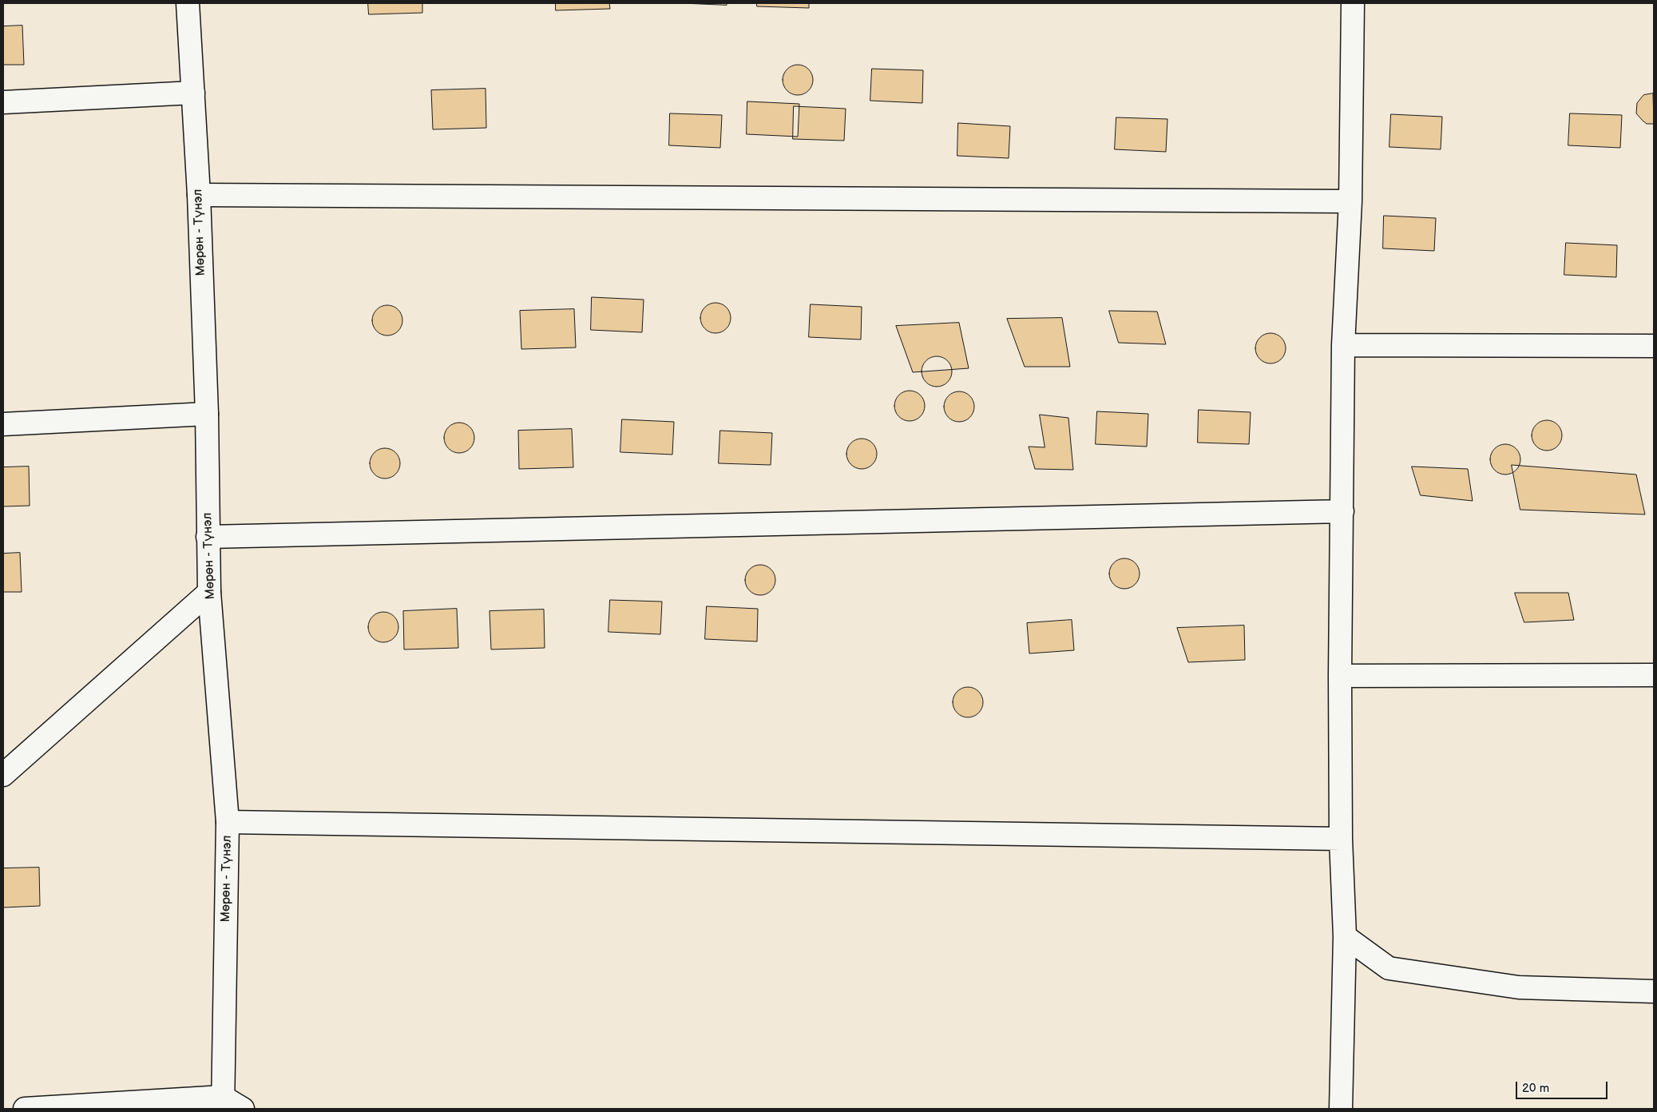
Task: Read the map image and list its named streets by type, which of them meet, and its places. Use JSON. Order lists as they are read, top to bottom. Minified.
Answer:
{"streets":{"street":["Мөрөн - Түнэл"]},"scale_bar":"20 m"}
